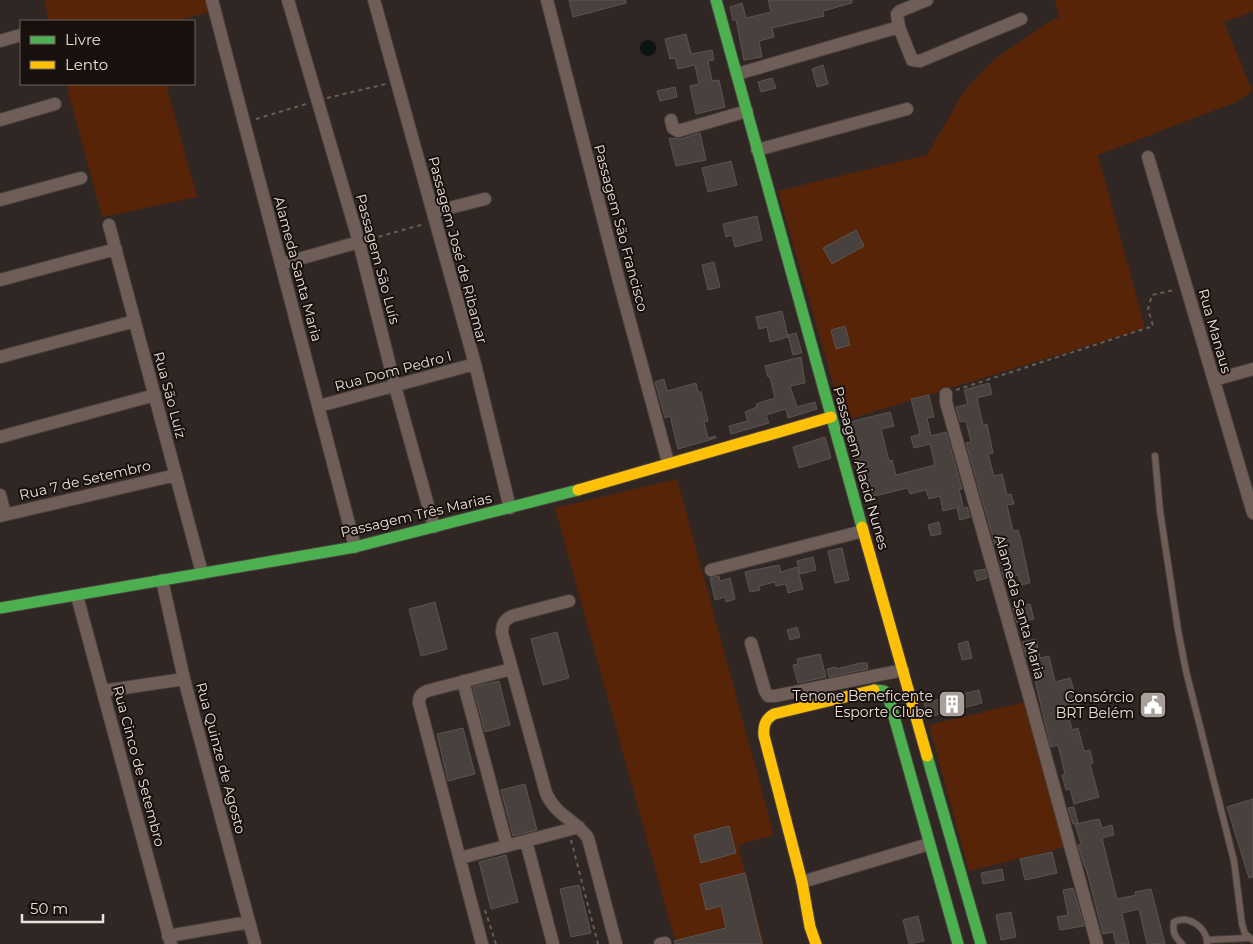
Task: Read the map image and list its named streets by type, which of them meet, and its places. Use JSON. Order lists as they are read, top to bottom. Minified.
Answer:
{"streets":{"street":["Passagem São Francisco","Passagem José de Ribamar","Passagem São Luís","Alameda Santa Maria","Rua Manaus","Rua Dom Pedro I","Rua São Luíz","Passagem Alacid Nunes","Rua 7 de Setembro","Passagem Três Marias","Rua Quinze de Agosto","Rua Cinco de Setembro"]},"crossings":[["Passagem São Francisco","Passagem Três Marias"],["Passagem José de Ribamar","Rua Dom Pedro I"],["Passagem José de Ribamar","Passagem Três Marias"],["Passagem São Luís","Rua Dom Pedro I"],["Passagem São Luís","Passagem Três Marias"],["Alameda Santa Maria","Rua Dom Pedro I"],["Alameda Santa Maria","Passagem Três Marias"],["Rua São Luíz","Rua 7 de Setembro"],["Rua São Luíz","Passagem Três Marias"],["Passagem Alacid Nunes","Passagem Três Marias"],["Passagem Três Marias","Rua Quinze de Agosto"],["Passagem Três Marias","Rua Cinco de Setembro"]],"places":{"building":["Tenone Beneficente Esporte Clube"],"public building":["Consórcio BRT Belém"]},"legend":["Livre","Lento"],"scale_bar":"50 m"}
